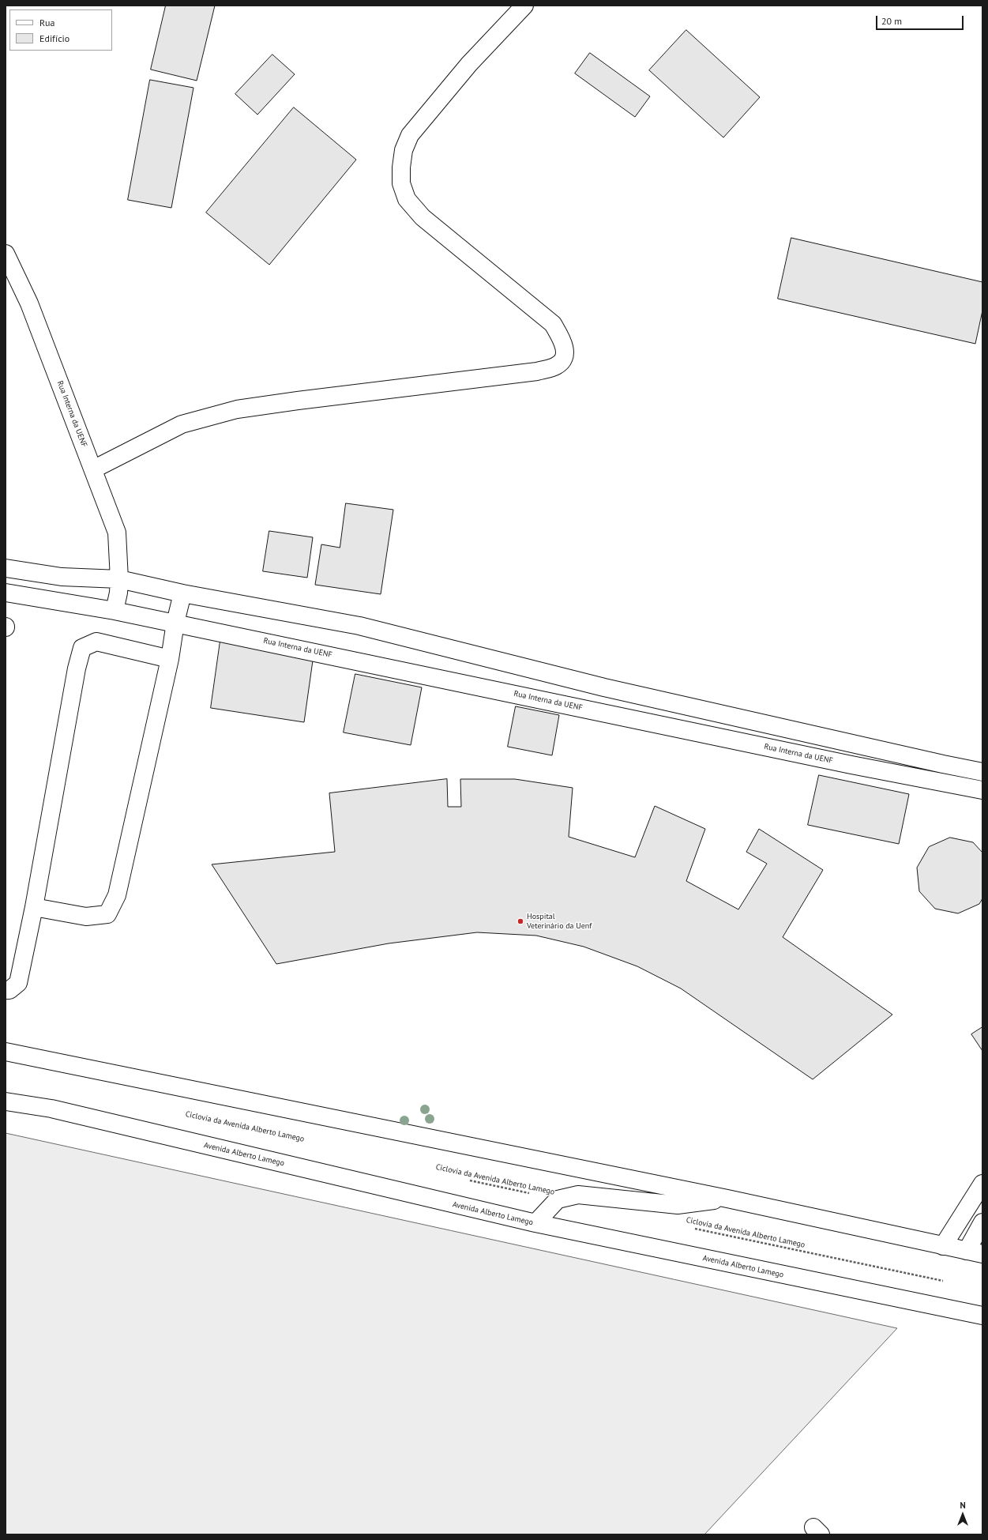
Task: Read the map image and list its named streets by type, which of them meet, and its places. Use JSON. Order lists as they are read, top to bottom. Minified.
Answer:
{"streets":{"main road":["Rua Interna da UENF","Avenida Alberto Lamego"],"path":["Ciclovia da Avenida Alberto Lamego"]},"places":["Hospital Veterinário da Uenf"],"legend":["Rua","Edifício"],"scale_bar":"20 m","north":"top"}
